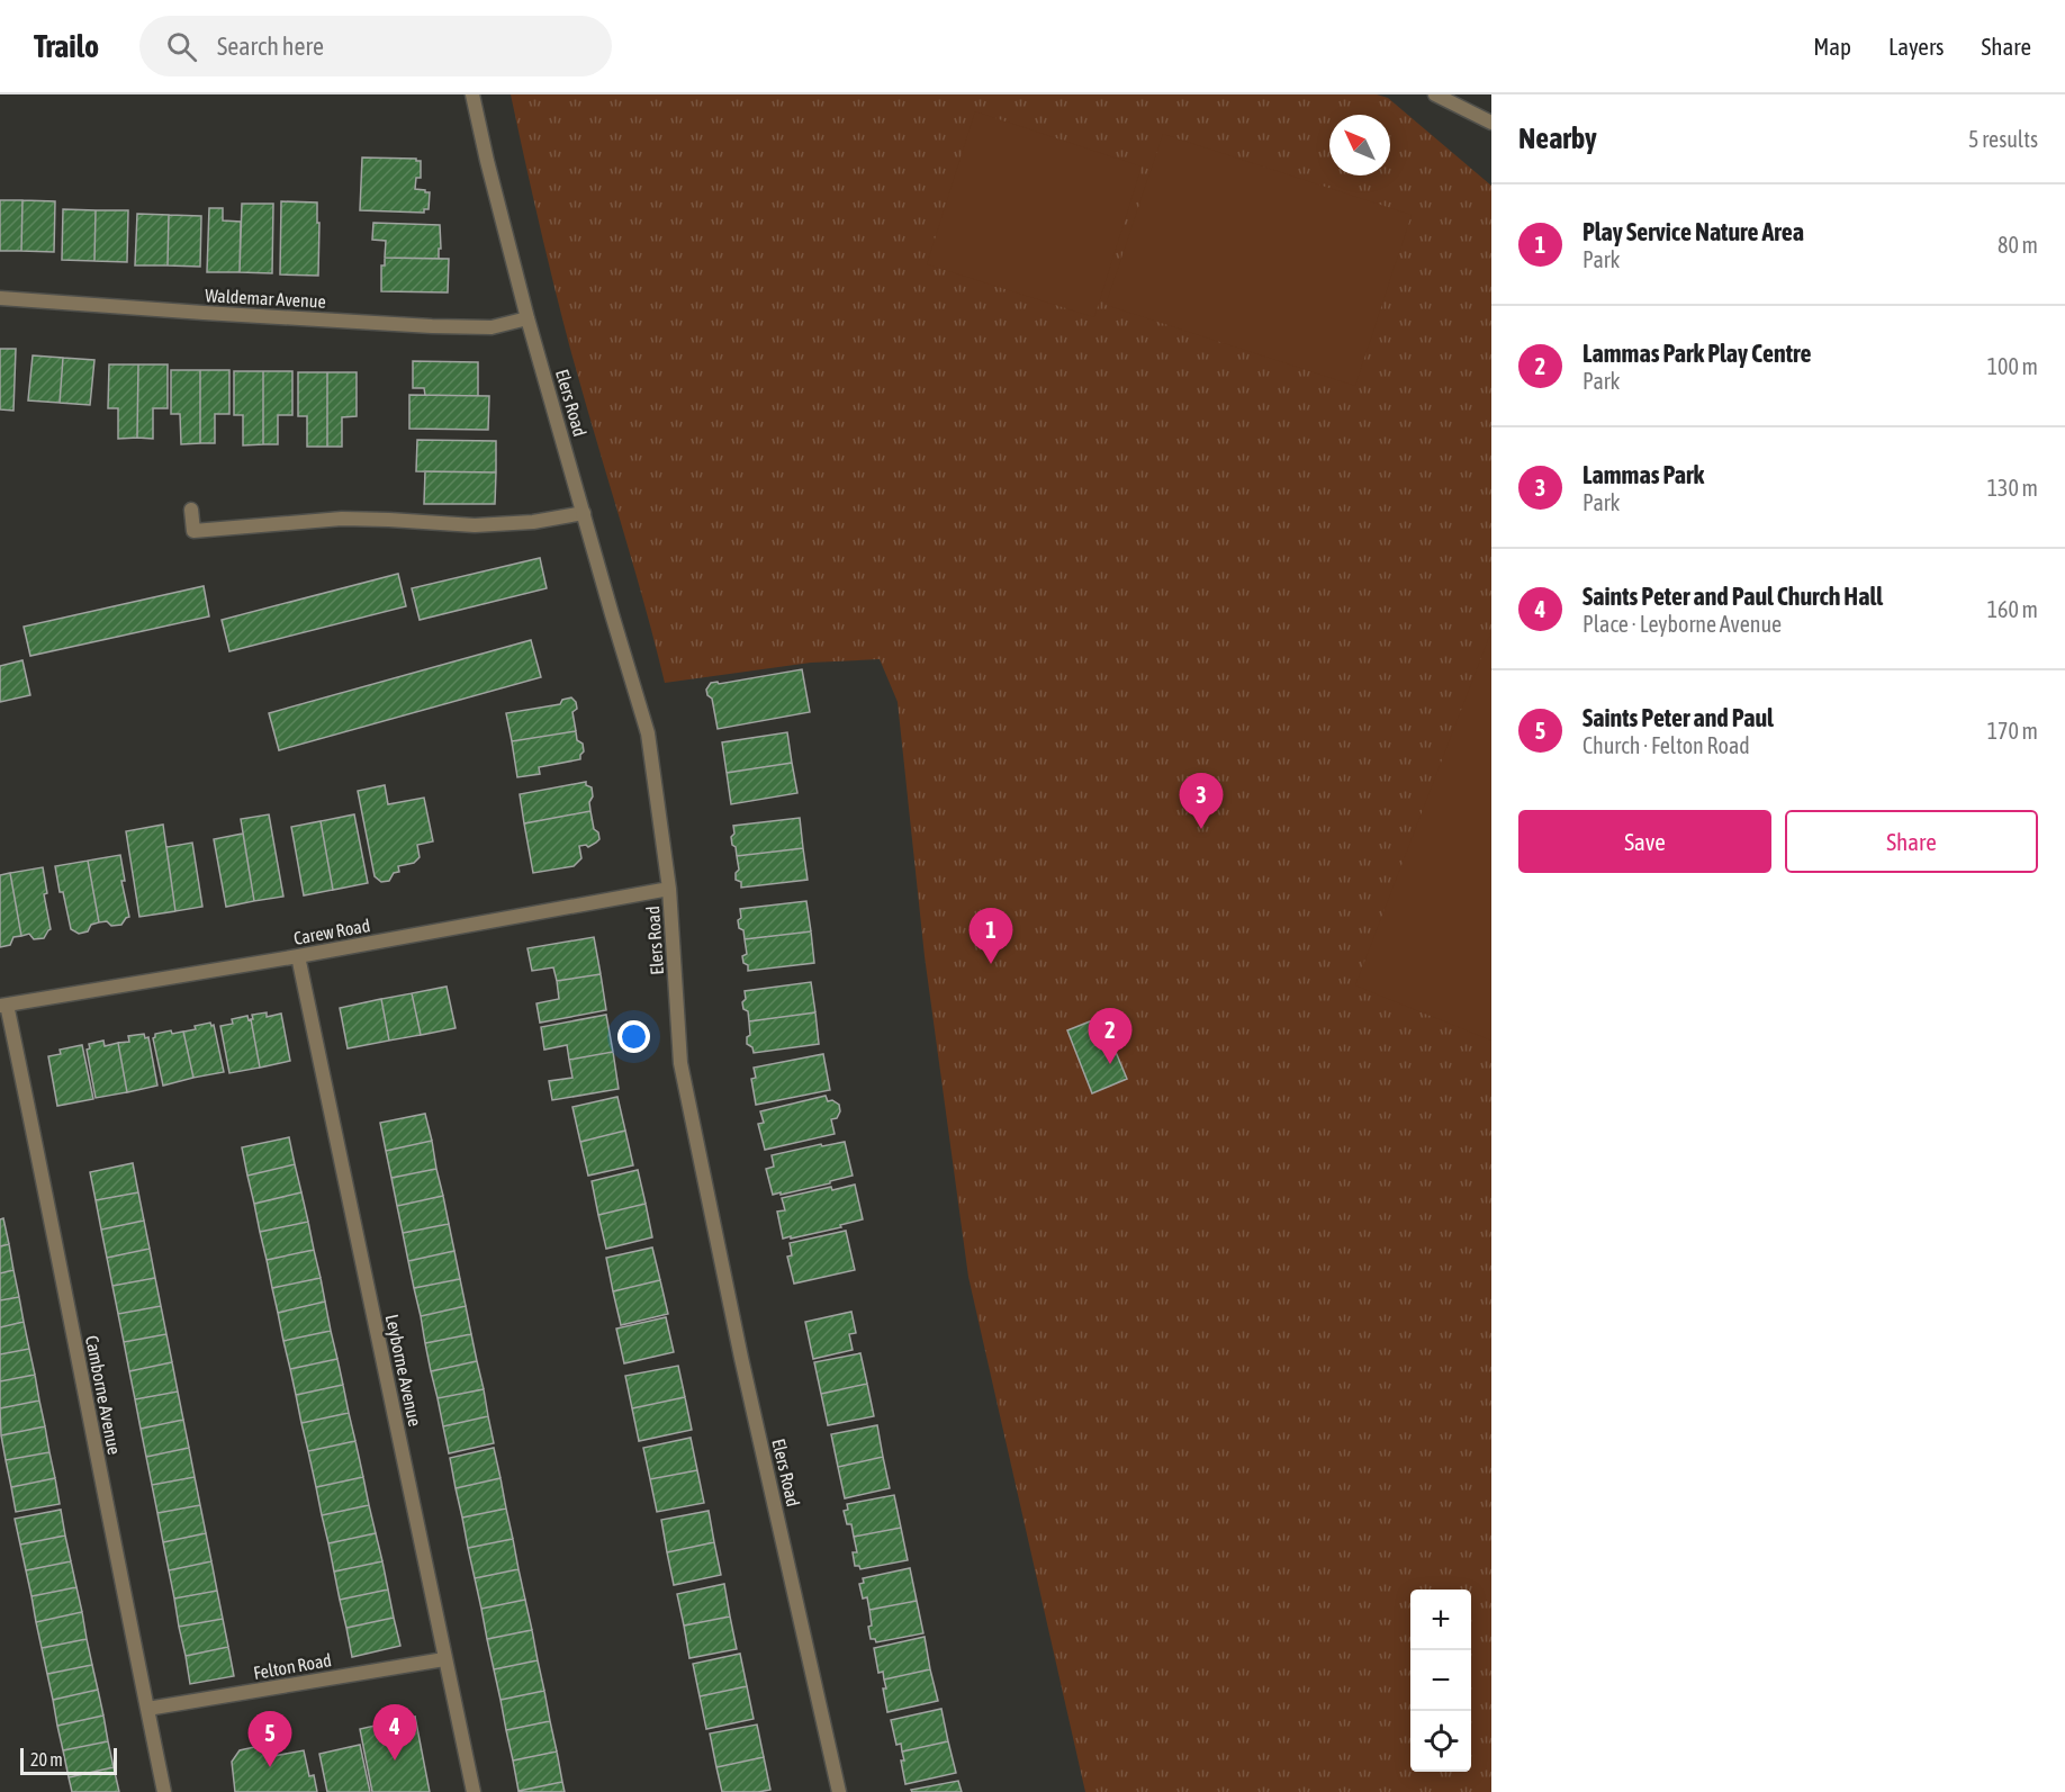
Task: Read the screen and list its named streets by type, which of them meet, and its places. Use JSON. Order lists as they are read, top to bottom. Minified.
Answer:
{"streets":{"street":["Waldemar Avenue","Elers Road","Carew Road","Leyborne Avenue","Camborne Avenue","Felton Road"]},"crossings":[["Waldemar Avenue","Elers Road"],["Elers Road","Carew Road"],["Carew Road","Leyborne Avenue"],["Carew Road","Camborne Avenue"],["Leyborne Avenue","Felton Road"],["Camborne Avenue","Felton Road"]],"scale_bar":"20 m","north":"top left","page":{"header":"Trailo","search":"Search here","nav":["Map","Layers","Share"],"heading":["Nearby","5 results"],"list":[{"mark":"1","name":"Play Service Nature Area","note":"Park","value":"80 m"},{"mark":"2","name":"Lammas Park Play Centre","note":"Park","value":"100 m"},{"mark":"3","name":"Lammas Park","note":"Park","value":"130 m"},{"mark":"4","name":"Saints Peter and Paul Church Hall","note":"Place · Leyborne Avenue","value":"160 m"},{"mark":"5","name":"Saints Peter and Paul","note":"Church · Felton Road","value":"170 m"}],"pins":["3","1","2","4","5"],"buttons":["Save","Share"],"map_buttons":["+","−"],"scale":"20 m"}}
